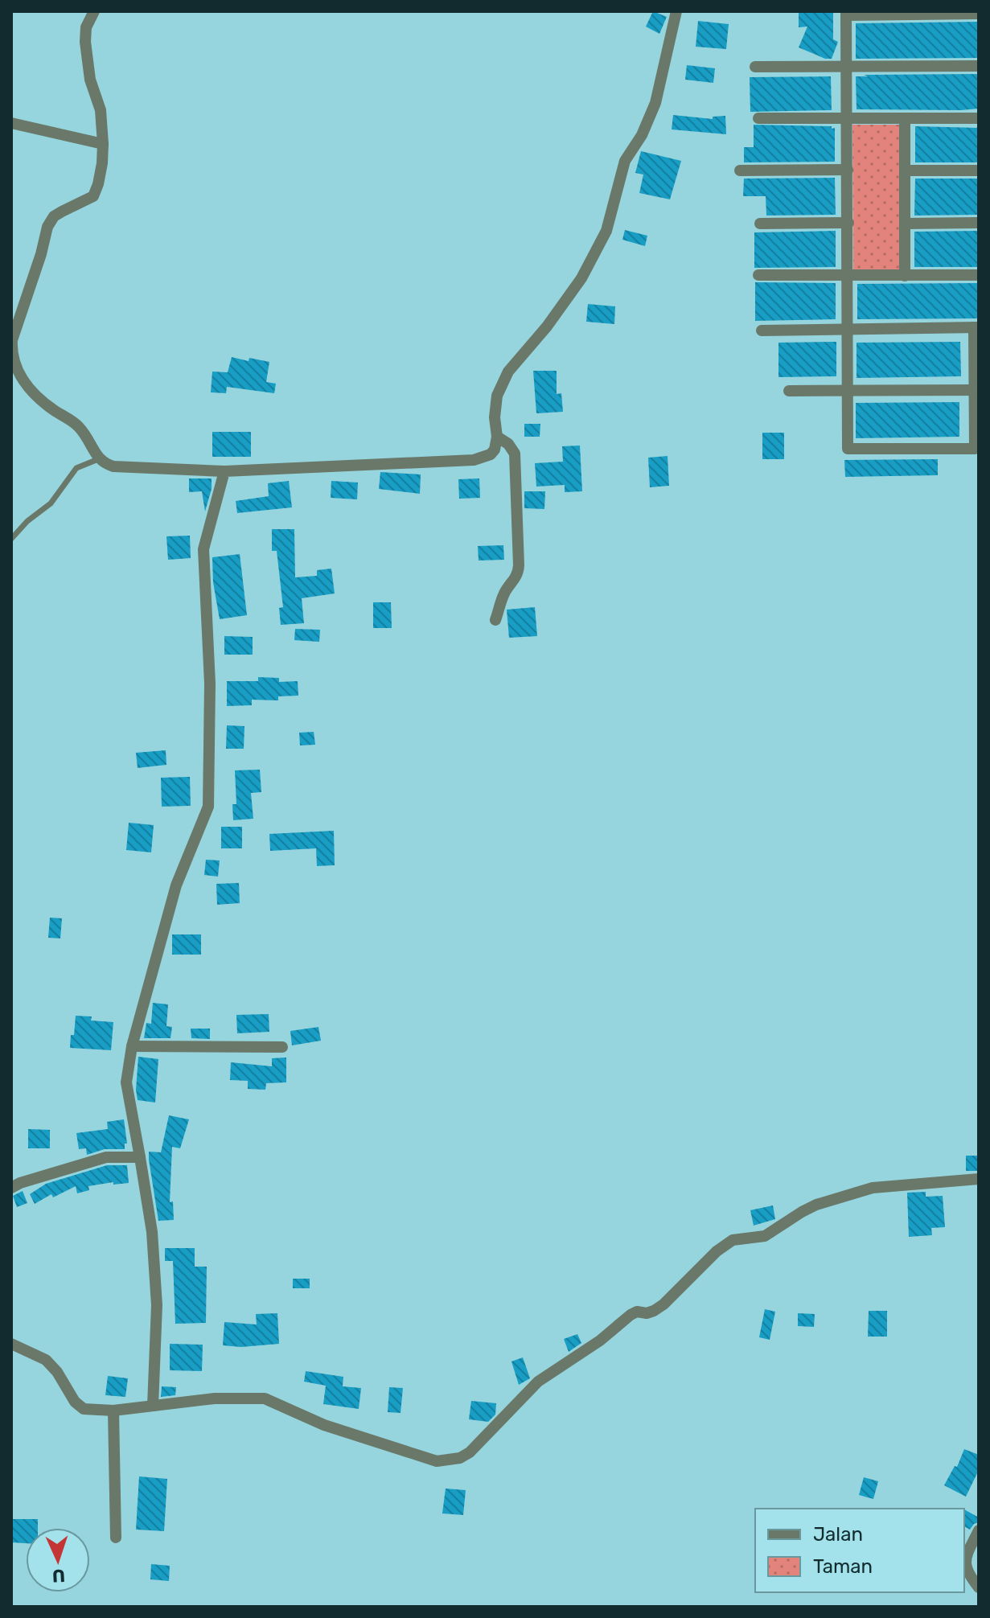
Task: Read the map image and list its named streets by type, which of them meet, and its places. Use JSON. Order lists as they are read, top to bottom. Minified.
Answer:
{"legend":["Jalan","Taman"],"north":"bottom"}
